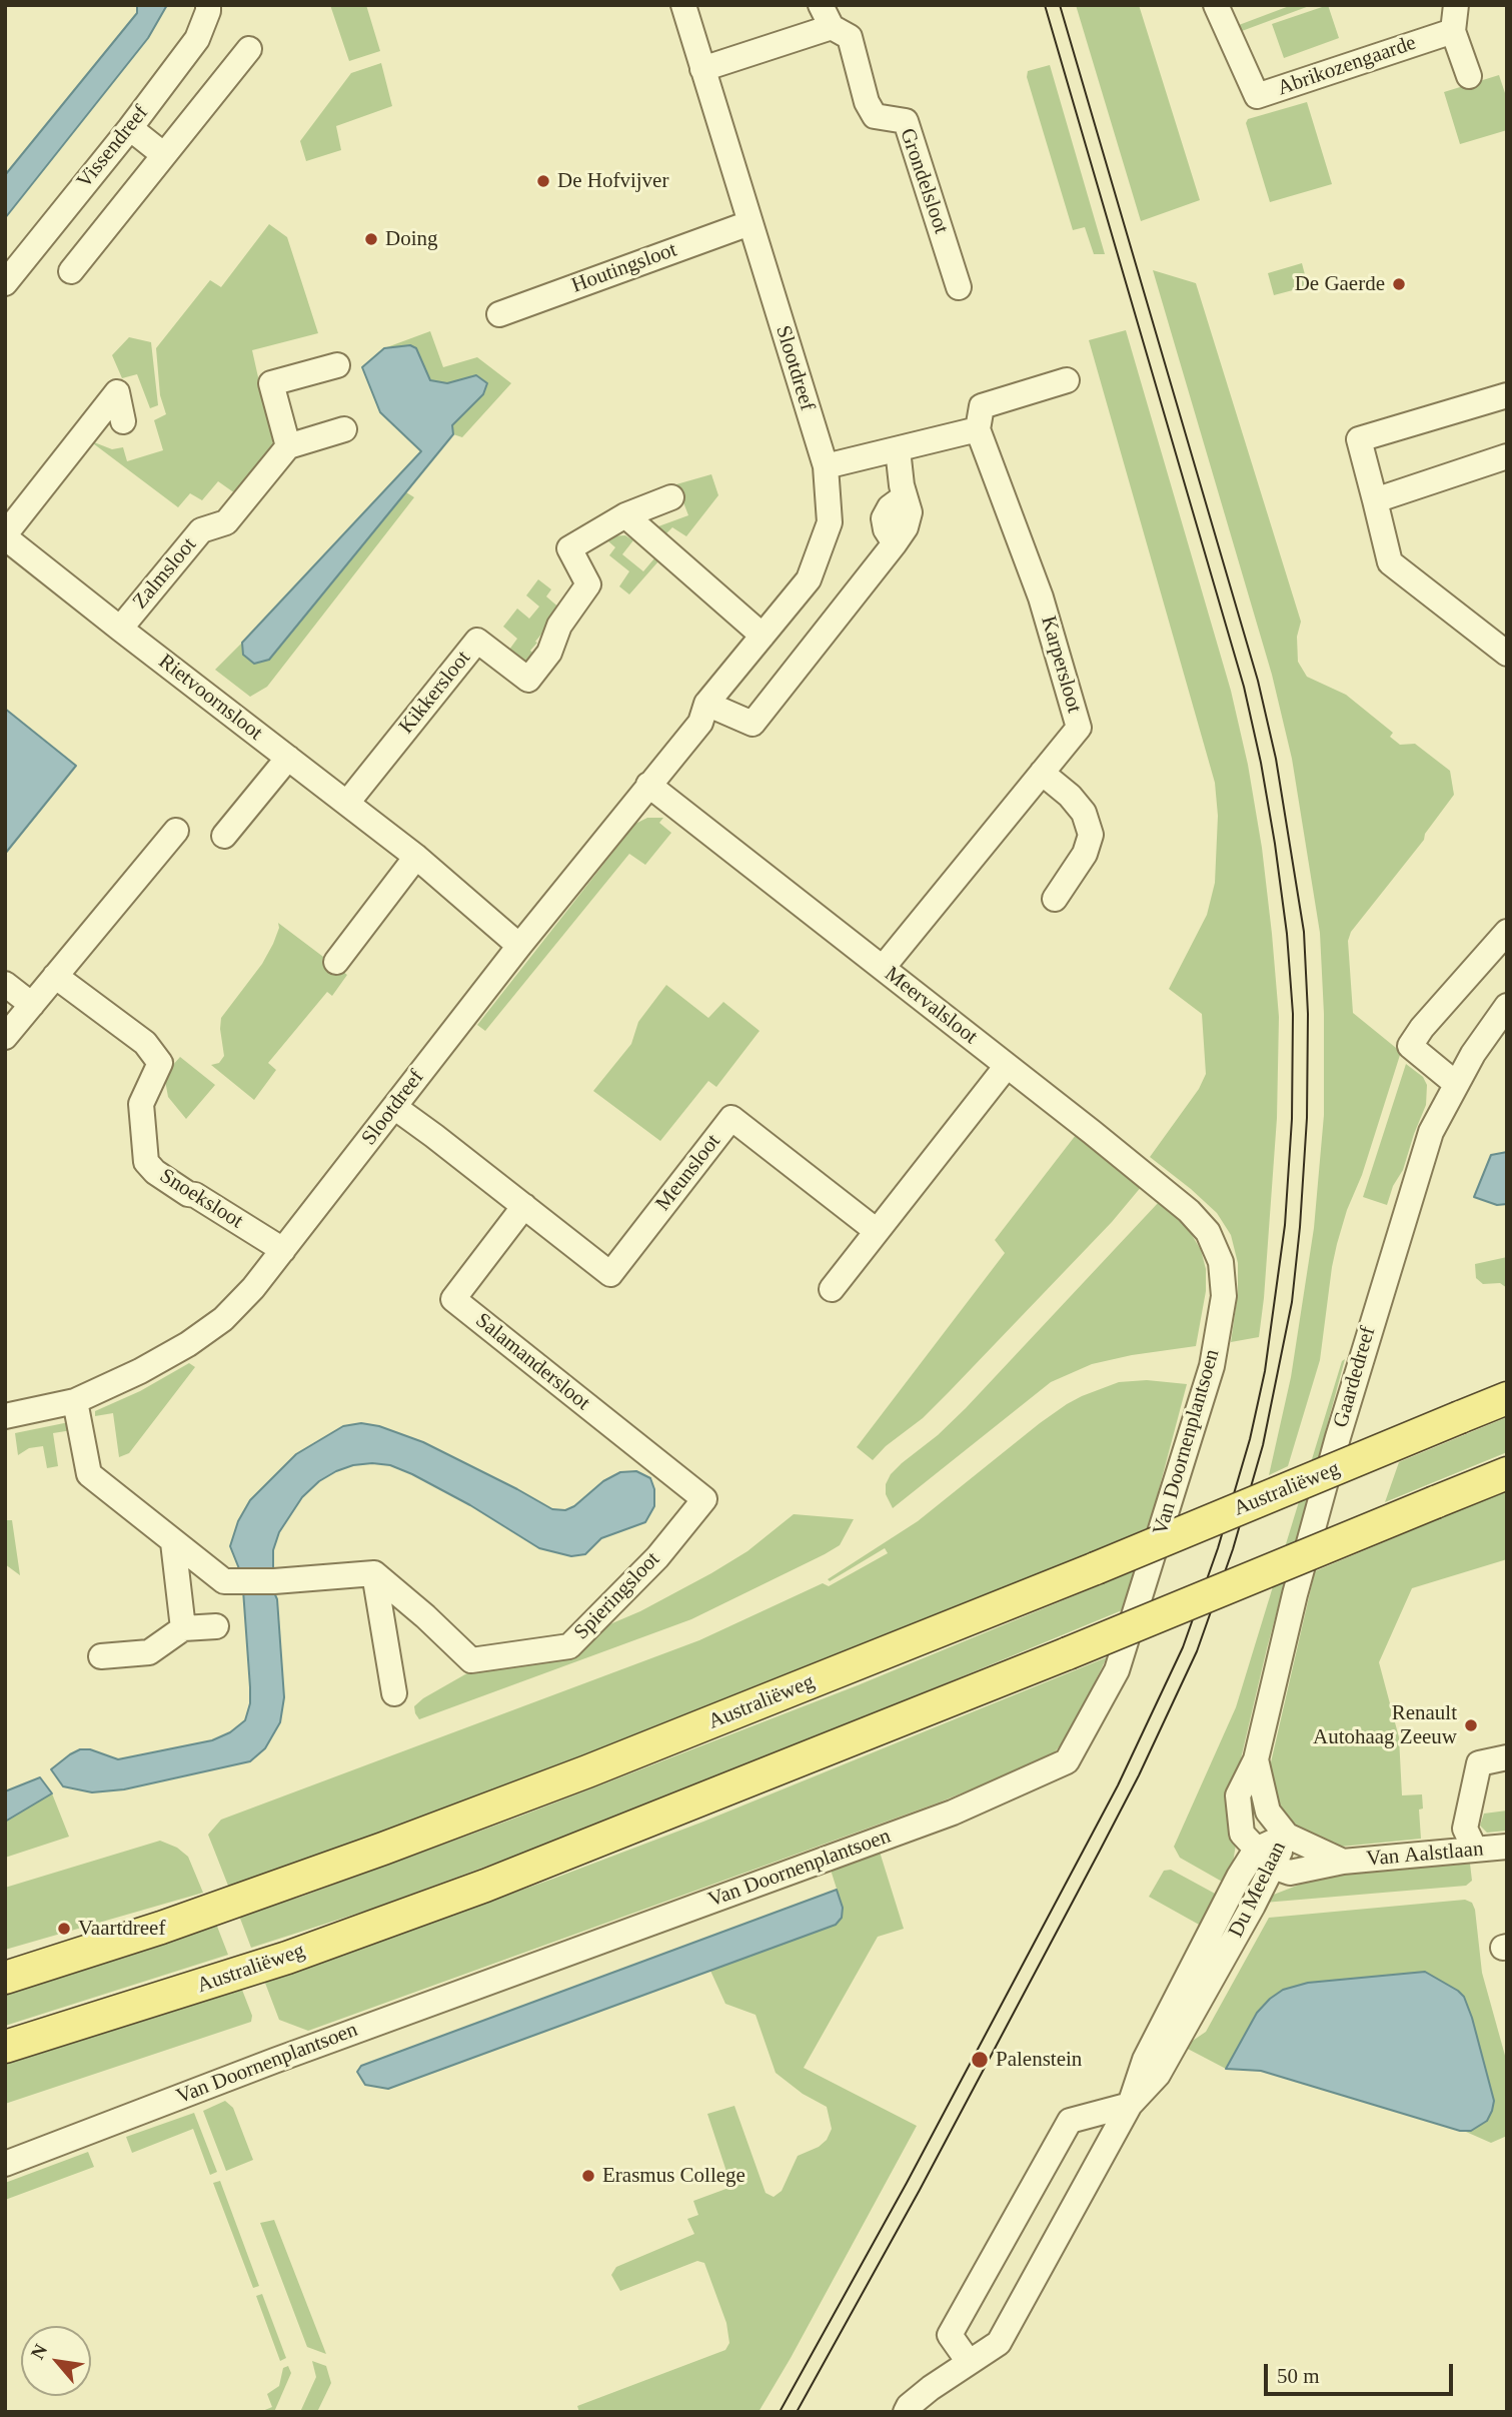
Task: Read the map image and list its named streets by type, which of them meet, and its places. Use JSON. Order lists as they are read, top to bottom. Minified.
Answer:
{"streets":{"main road":["Australiëweg"],"street":["Abrikozengaarde","Vissendreef","Grondelsloot","Houtingsloot","Slootdreef","Zalmsloot","Karpersloot","Kikkersloot","Rietvoornsloot","Meervalsloot","Meunsloot","Snoeksloot","Salamandersloot","Gaardedreef","Van Doornenplantsoen","Spieringsloot","Van Aalstlaan","Du Meelaan"]},"crossings":[["Grondelsloot","Slootdreef"],["Houtingsloot","Slootdreef"],["Slootdreef","Rietvoornsloot"],["Slootdreef","Meervalsloot"],["Slootdreef","Snoeksloot"],["Zalmsloot","Rietvoornsloot"],["Karpersloot","Meervalsloot"],["Kikkersloot","Rietvoornsloot"],["Meervalsloot","Van Doornenplantsoen"],["Meunsloot","Salamandersloot"],["Salamandersloot","Spieringsloot"],["Gaardedreef","Van Aalstlaan"],["Gaardedreef","Du Meelaan"],["Van Aalstlaan","Du Meelaan"]],"places":["De Hofvijver","Doing","De Gaerde","Renault Autohaag Zeeuw","Vaartdreef","Palenstein","Erasmus College"],"scale_bar":"50 m","north":"top left"}
